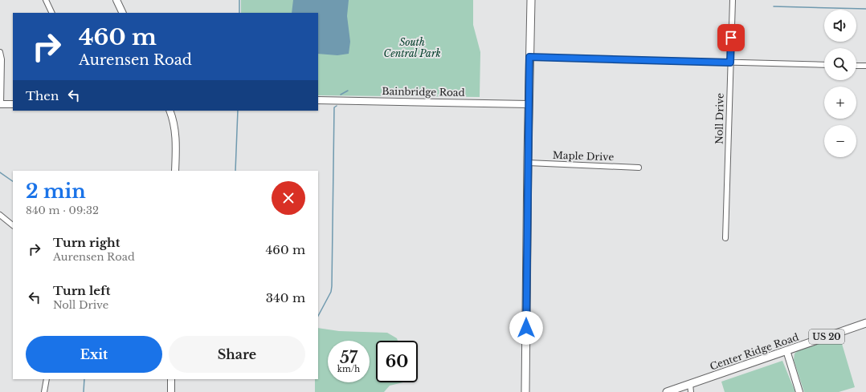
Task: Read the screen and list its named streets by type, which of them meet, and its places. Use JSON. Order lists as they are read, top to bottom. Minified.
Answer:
{"streets":{"main road":["US 20","Center Ridge Road"],"street":["Bainbridge Road","Noll Drive","Maple Drive"]},"parks":["South Central Park"],"page":{"map_buttons":["+","−"],"turn":["460 m","Aurensen Road"],"then":"Then","heading":["2 min","840 m · 09:32"],"list":[{"name":"Turn right","note":"Aurensen Road","value":"460 m"},{"name":"Turn left","note":"Noll Drive","value":"340 m"}],"buttons":["Exit","Share"],"speed":"57 km/h","limit":"60"}}
